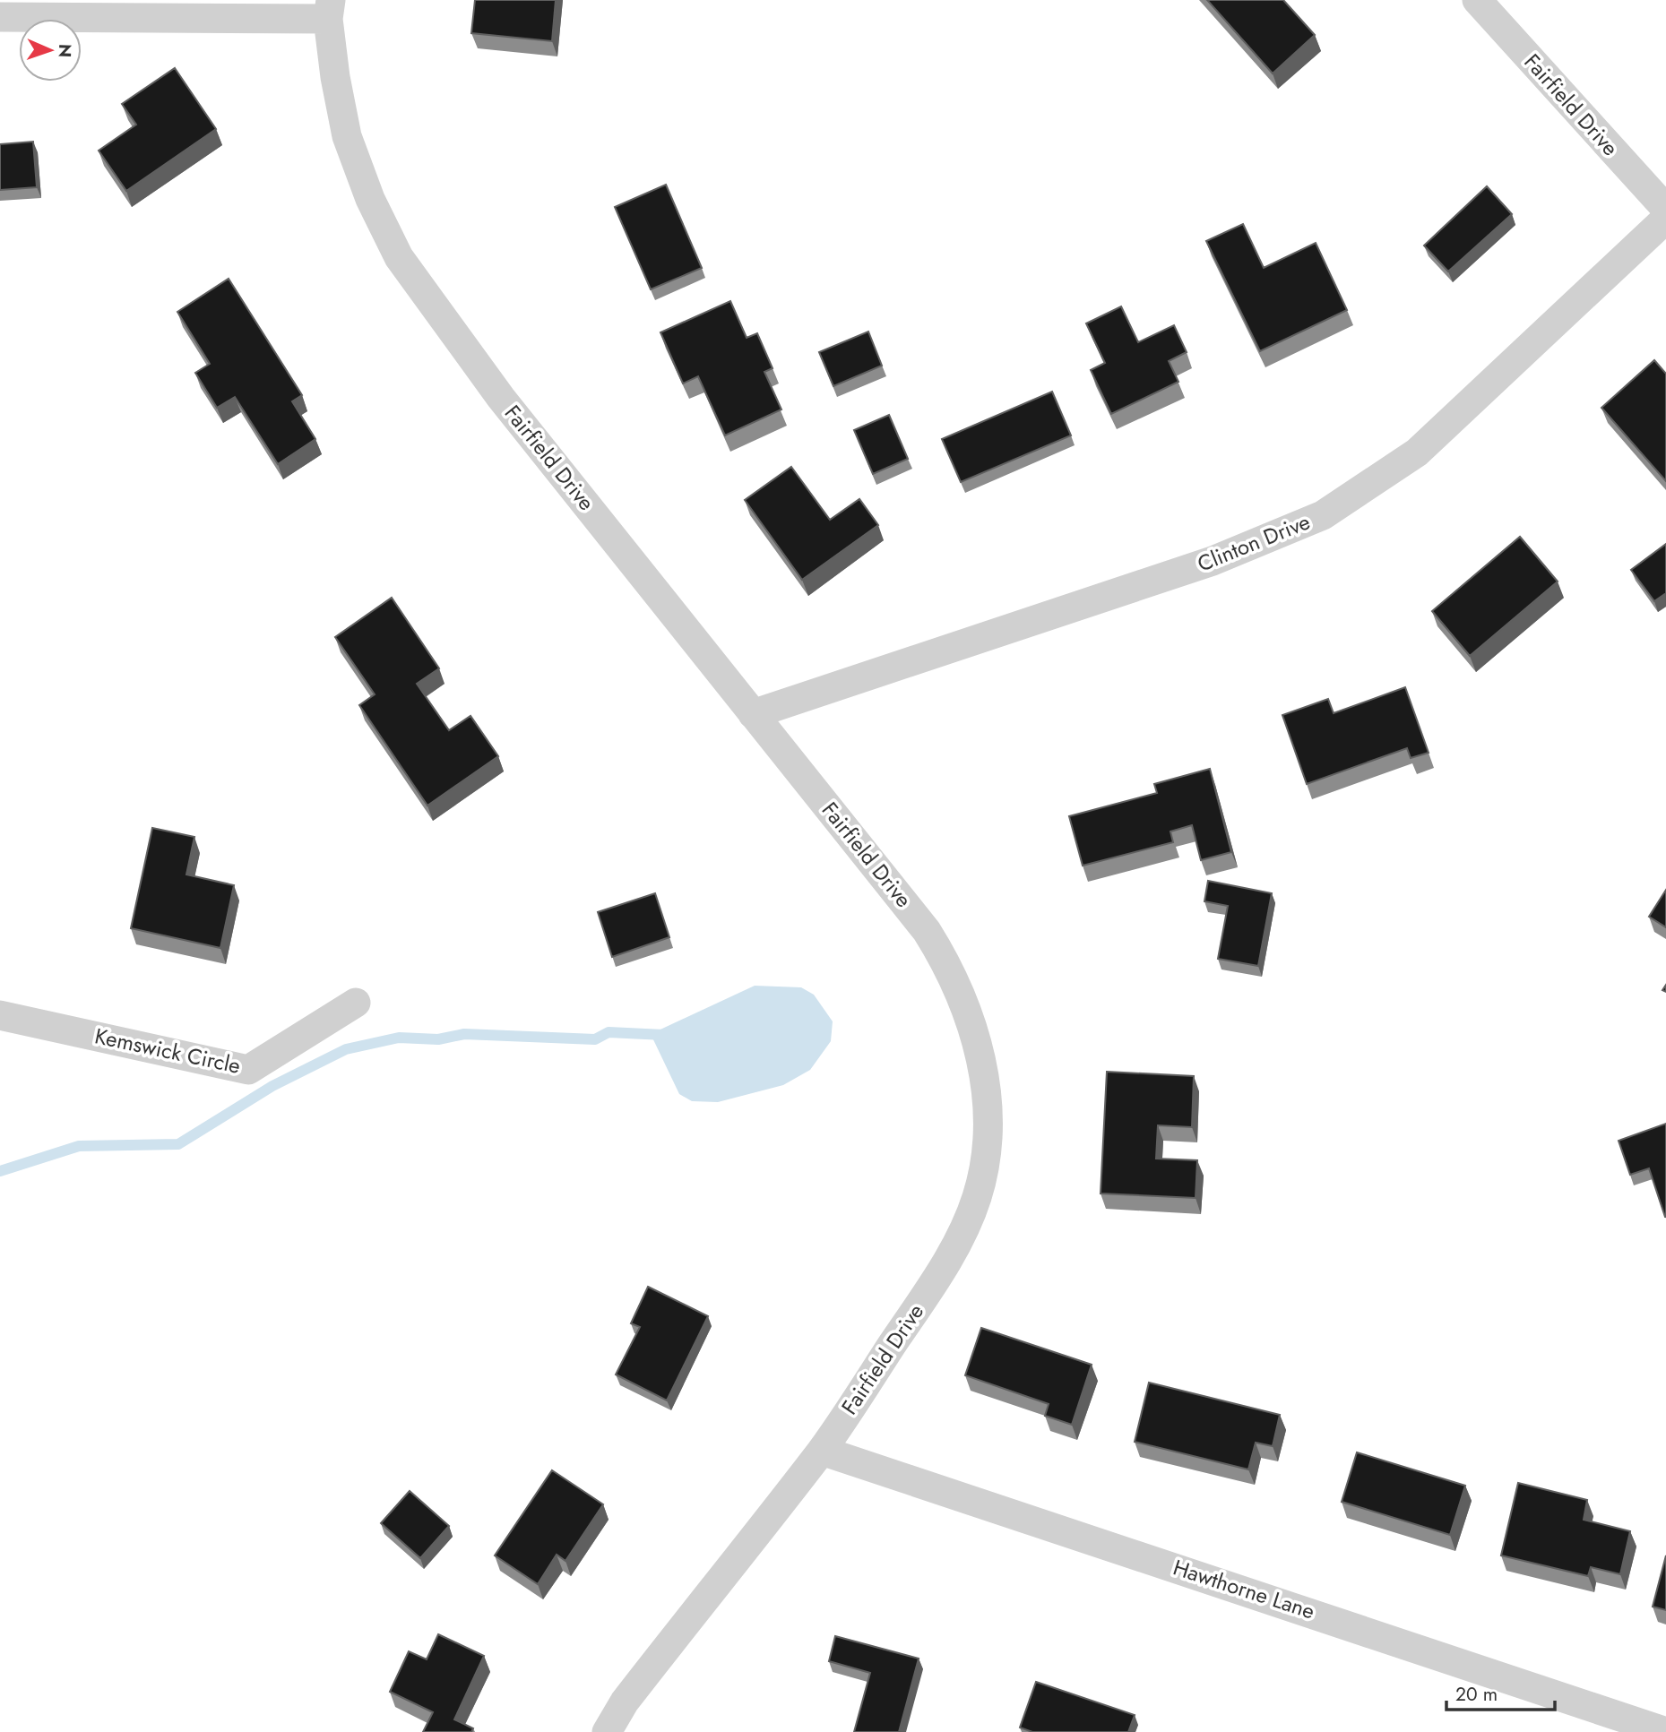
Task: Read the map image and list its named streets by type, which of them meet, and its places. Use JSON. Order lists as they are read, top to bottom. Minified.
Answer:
{"streets":{"street":["Fairfield Drive","Clinton Drive","Kemswick Circle","Hawthorne Lane"]},"crossings":[["Fairfield Drive","Clinton Drive"],["Fairfield Drive","Hawthorne Lane"]],"scale_bar":"20 m","north":"right"}
